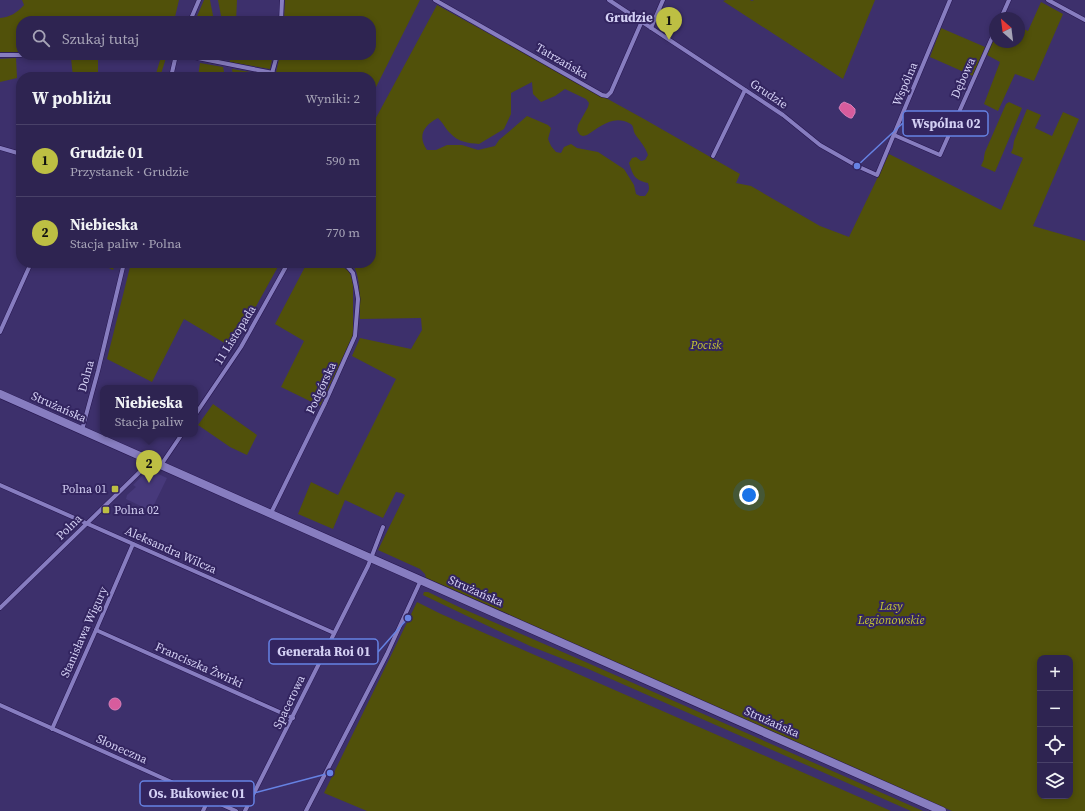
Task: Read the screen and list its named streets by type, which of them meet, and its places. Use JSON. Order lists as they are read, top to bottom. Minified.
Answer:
{"streets":{"main road":["Strużańska"],"street":["Tatrzańska","Dębowa","Wspólna","Grudzie","11 Listopada","Dolna","Podgórska","Polna","Aleksandra Wilcza","Stanisława Wigury","Franciszka Żwirki","Spacerowa","Słoneczna"]},"crossings":[["Tatrzańska","Grudzie"],["Dębowa","Wspólna"],["Wspólna","Grudzie"],["Dolna","Strużańska"],["Podgórska","Strużańska"],["Strużańska","Polna"],["Strużańska","Spacerowa"],["Polna","Aleksandra Wilcza"],["Aleksandra Wilcza","Stanisława Wigury"],["Aleksandra Wilcza","Spacerowa"],["Stanisława Wigury","Franciszka Żwirki"],["Stanisława Wigury","Słoneczna"],["Franciszka Żwirki","Spacerowa"]],"districts":["Grudzie"],"parks":["Pocisk","Lasy Legionowskie"],"places":{"other":["Wspólna 02","Generała Roi 01","Os. Bukowiec 01"],"transit":["Polna 01","Polna 02"]},"north":"top left","page":{"pins":["1","2"],"search":"Szukaj tutaj","heading":["W pobliżu","Wyniki: 2"],"list":[{"mark":"1","name":"Grudzie 01","note":"Przystanek · Grudzie","value":"590 m"},{"mark":"2","name":"Niebieska","note":"Stacja paliw · Polna","value":"770 m"}],"popup":["Niebieska","Stacja paliw"],"map_buttons":["+","−"]}}
